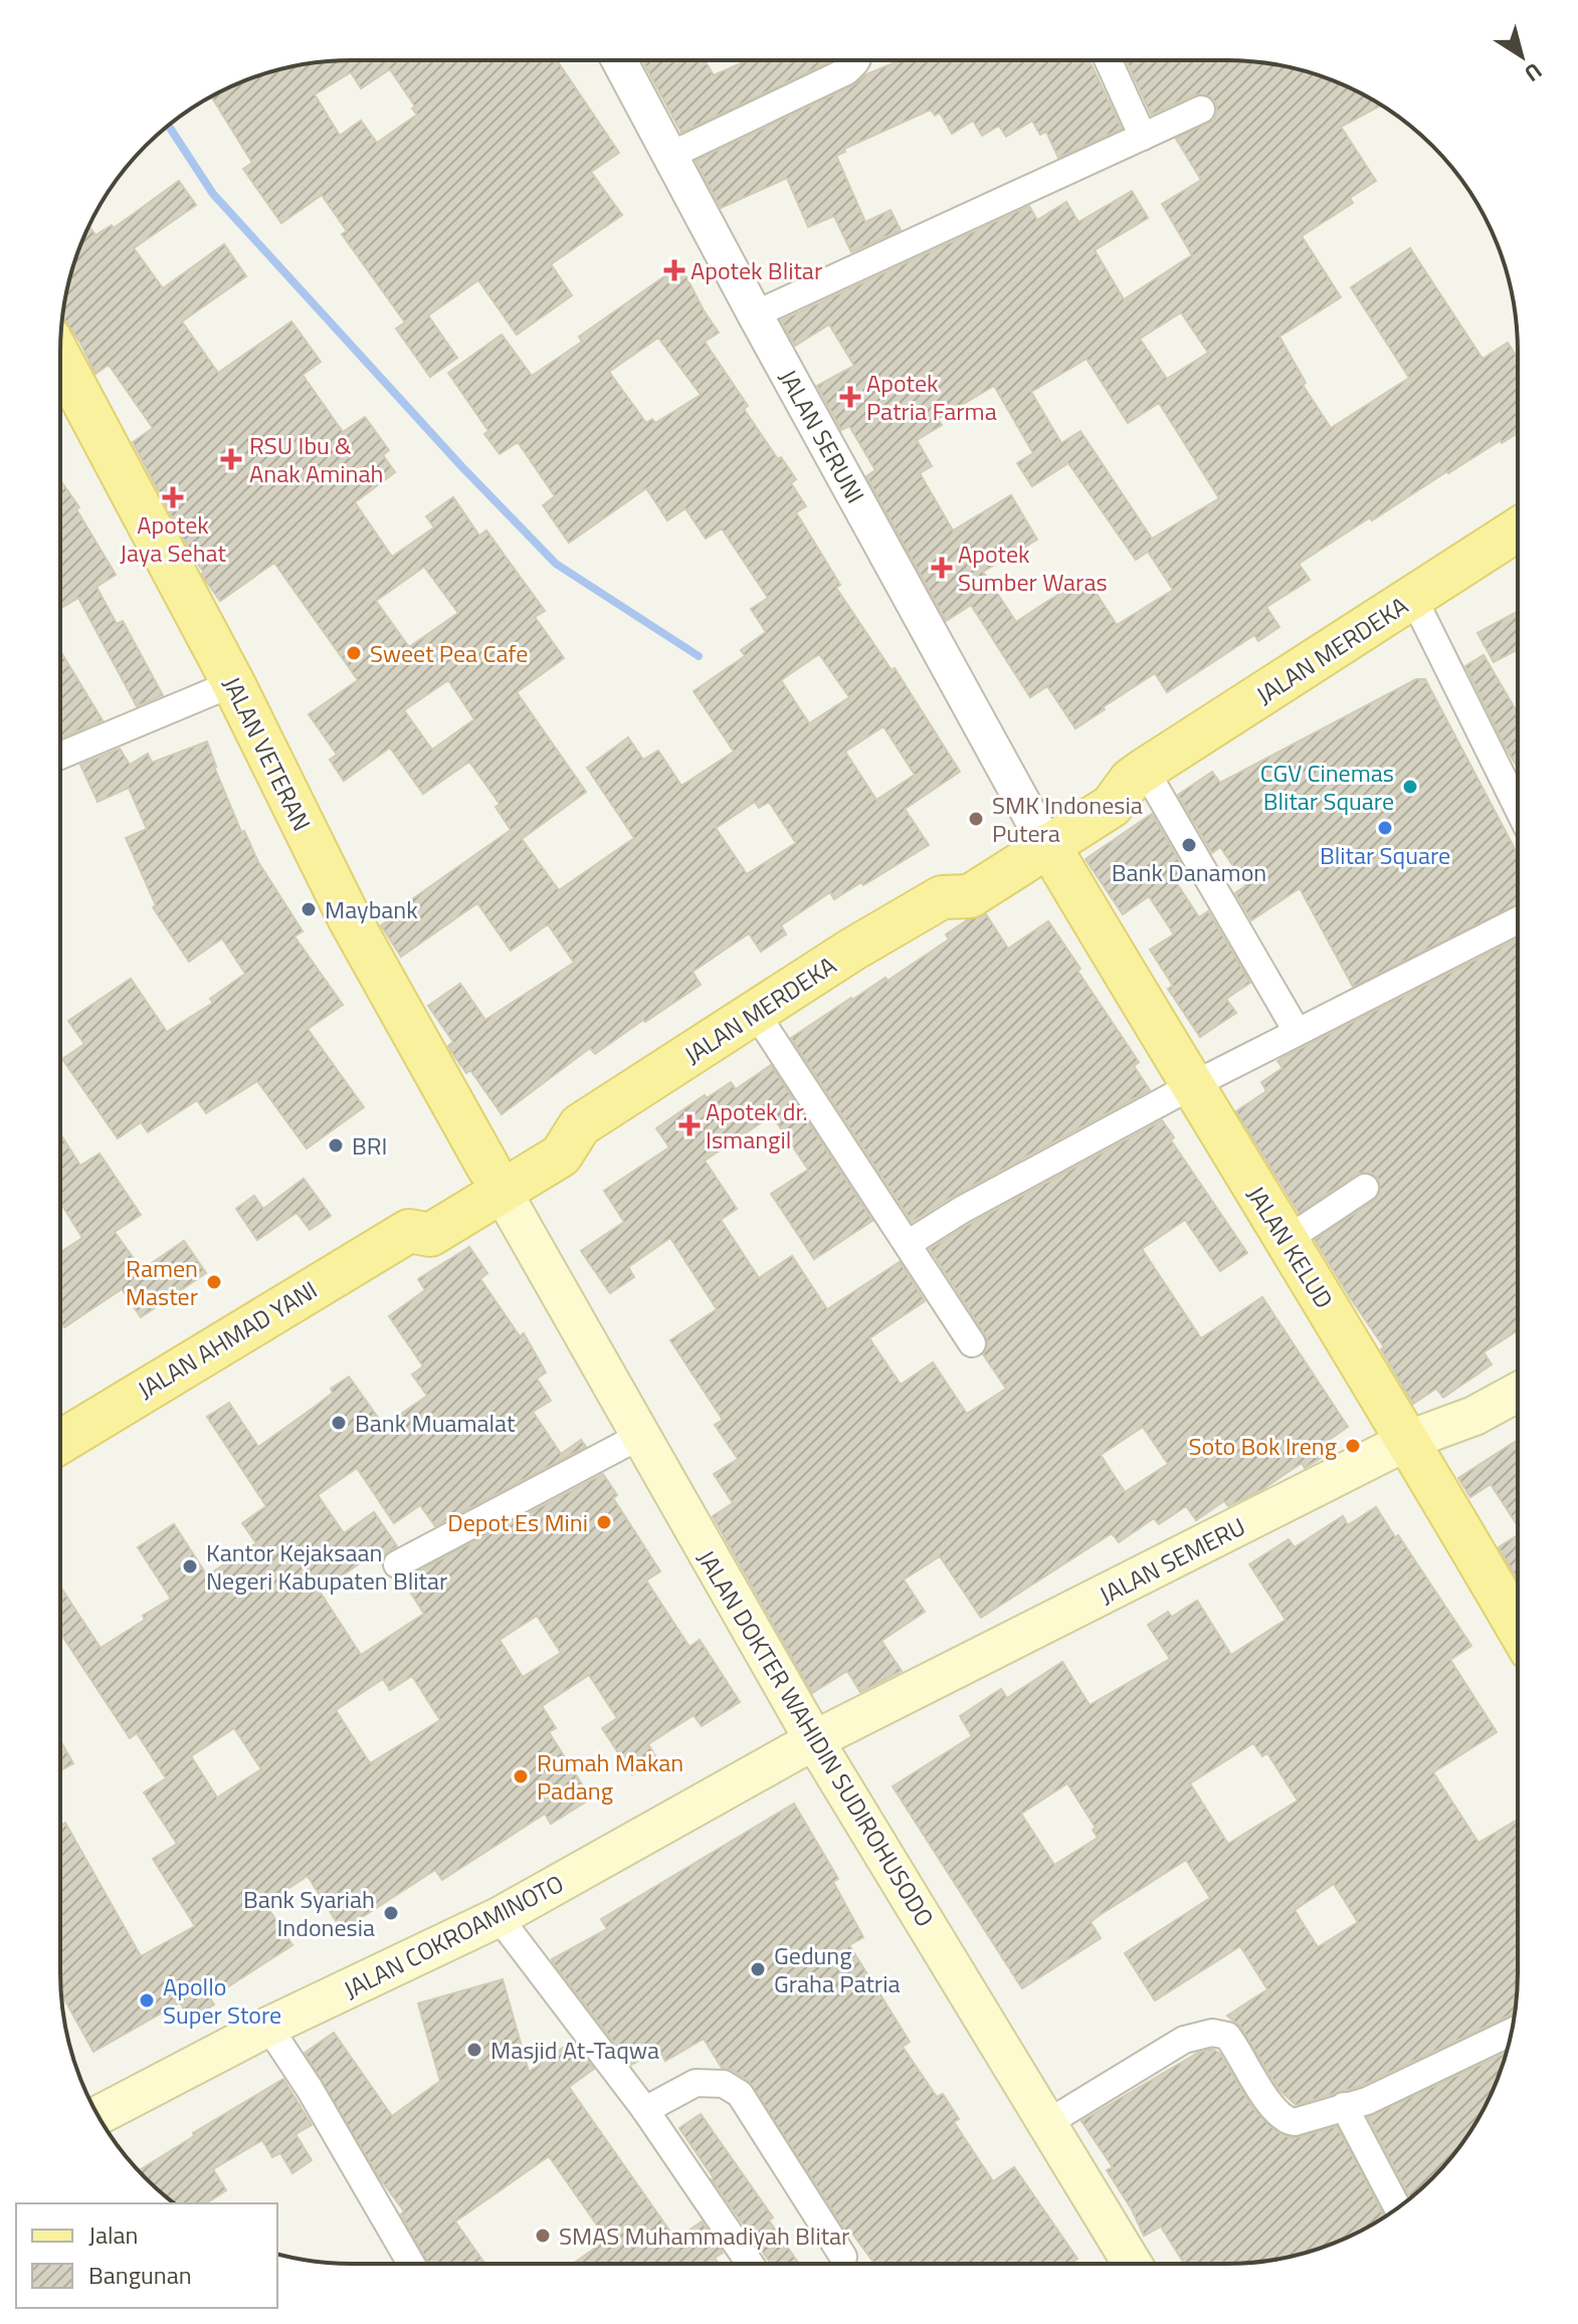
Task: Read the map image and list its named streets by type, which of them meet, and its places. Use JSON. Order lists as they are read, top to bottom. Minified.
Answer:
{"streets":{"main road":["JALAN MERDEKA","JALAN VETERAN","JALAN KELUD","JALAN AHMAD YANI","JALAN SEMERU","JALAN DOKTER WAHIDIN SUDIROHUSODO","JALAN COKROAMINOTO"],"street":["JALAN SERUNI"]},"crossings":[["JALAN SERUNI","JALAN MERDEKA"],["JALAN SERUNI","JALAN KELUD"],["JALAN MERDEKA","JALAN VETERAN"],["JALAN MERDEKA","JALAN KELUD"],["JALAN MERDEKA","JALAN AHMAD YANI"],["JALAN MERDEKA","JALAN DOKTER WAHIDIN SUDIROHUSODO"],["JALAN VETERAN","JALAN AHMAD YANI"],["JALAN VETERAN","JALAN DOKTER WAHIDIN SUDIROHUSODO"],["JALAN KELUD","JALAN SEMERU"],["JALAN AHMAD YANI","JALAN DOKTER WAHIDIN SUDIROHUSODO"],["JALAN SEMERU","JALAN DOKTER WAHIDIN SUDIROHUSODO"],["JALAN SEMERU","JALAN COKROAMINOTO"],["JALAN DOKTER WAHIDIN SUDIROHUSODO","JALAN COKROAMINOTO"]],"places":{"health":["Apotek Blitar","Apotek Patria Farma","RSU Ibu & Anak Aminah","Apotek Jaya Sehat","Apotek Sumber Waras","Apotek dr. Ismangil"],"other":["Sweet Pea Cafe","CGV Cinemas Blitar Square","SMK Indonesia Putera","Blitar Square","Bank Danamon","Maybank","BRI","Ramen Master","Bank Muamalat","Soto Bok Ireng","Depot Es Mini","Kantor Kejaksaan Negeri Kabupaten Blitar","Rumah Makan Padang","Bank Syariah Indonesia","Gedung Graha Patria","Apollo Super Store","Masjid At-Taqwa","SMAS Muhammadiyah Blitar"]},"legend":["Jalan","Bangunan"],"north":"bottom right"}
